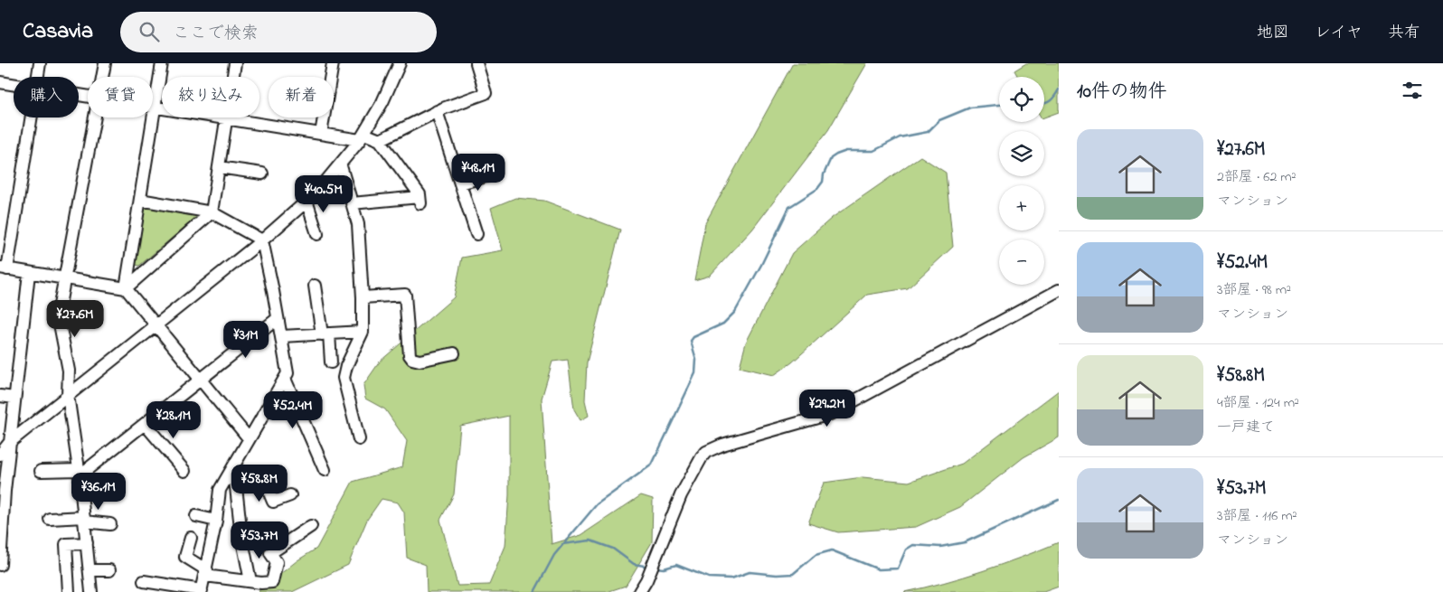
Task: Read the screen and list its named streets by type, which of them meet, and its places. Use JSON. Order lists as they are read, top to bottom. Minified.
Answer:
{"page":{"header":"Casavia","search":"ここで検索","nav":["地図","レイヤ","共有"],"heading":"10件の物件","map_buttons":["+","−"],"chip":["購入","賃貸","絞り込み","新着"],"list":[{"name":"¥27.6M","note":"2部屋 · 62 m² · マンション"},{"name":"¥52.4M","note":"3部屋 · 98 m² · マンション"},{"name":"¥58.8M","note":"4部屋 · 124 m² · 一戸建て"},{"name":"¥53.7M","note":"3部屋 · 116 m² · マンション"}],"price":["¥48.1M","¥40.5M","¥27.6M","¥31M","¥29.2M","¥52.4M","¥28.1M","¥58.8M","¥36.1M","¥53.7M"]}}
